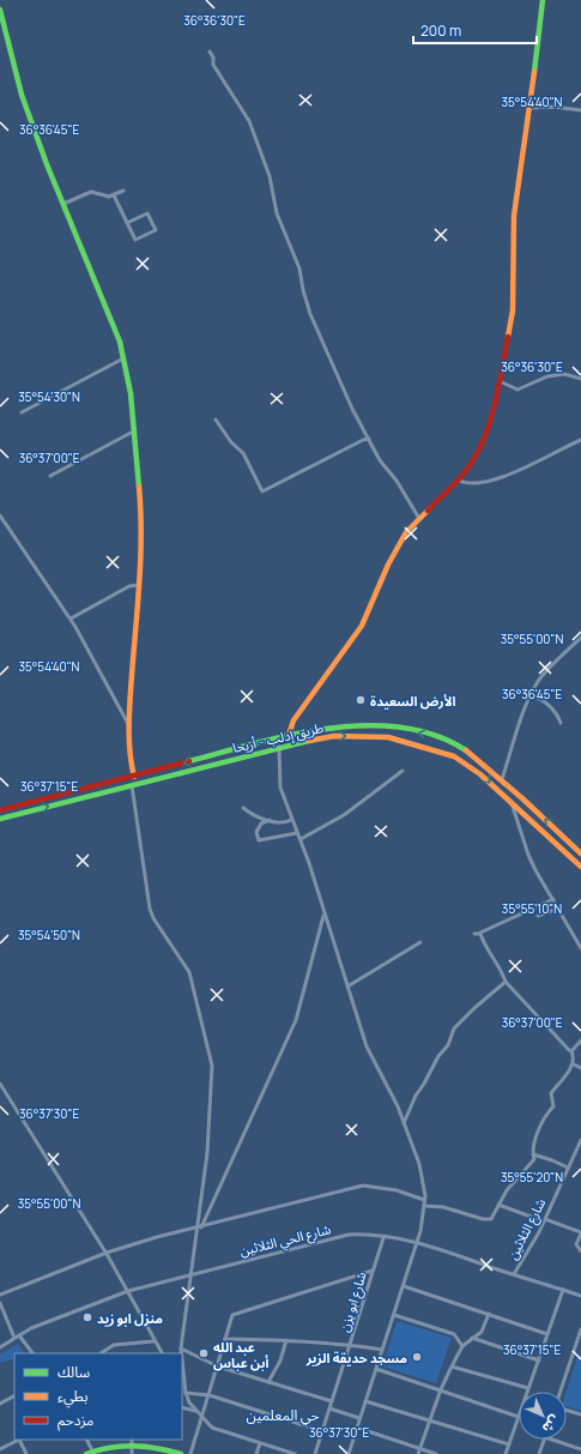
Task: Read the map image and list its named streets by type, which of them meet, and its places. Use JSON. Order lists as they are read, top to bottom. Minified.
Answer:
{"streets":{"street":["طريق إدلب - أريحا","شارع الثلاثين","شارع الحي الثلاثين","شارع ابو يزن"]},"crossings":[["شارع الثلاثين","شارع الحي الثلاثين"],["شارع الحي الثلاثين","شارع ابو يزن"]],"districts":["حي المعلمين"],"places":["الأرض السعيدة","منزل ابو زيد","عبد الله أبن عباس","مسجد حديقة الزير"],"legend":["سالك","بطيء","مزدحم"],"scale_bar":"200 m","north":"bottom right","coordinates":["36°36'30\"E","35°54'40\"N","36°36'45\"E","35°54'30\"N","36°37'00\"E","35°55'00\"N","36°37'15\"E","35°55'10\"N","35°54'50\"N","36°37'30\"E","35°55'20\"N"]}
